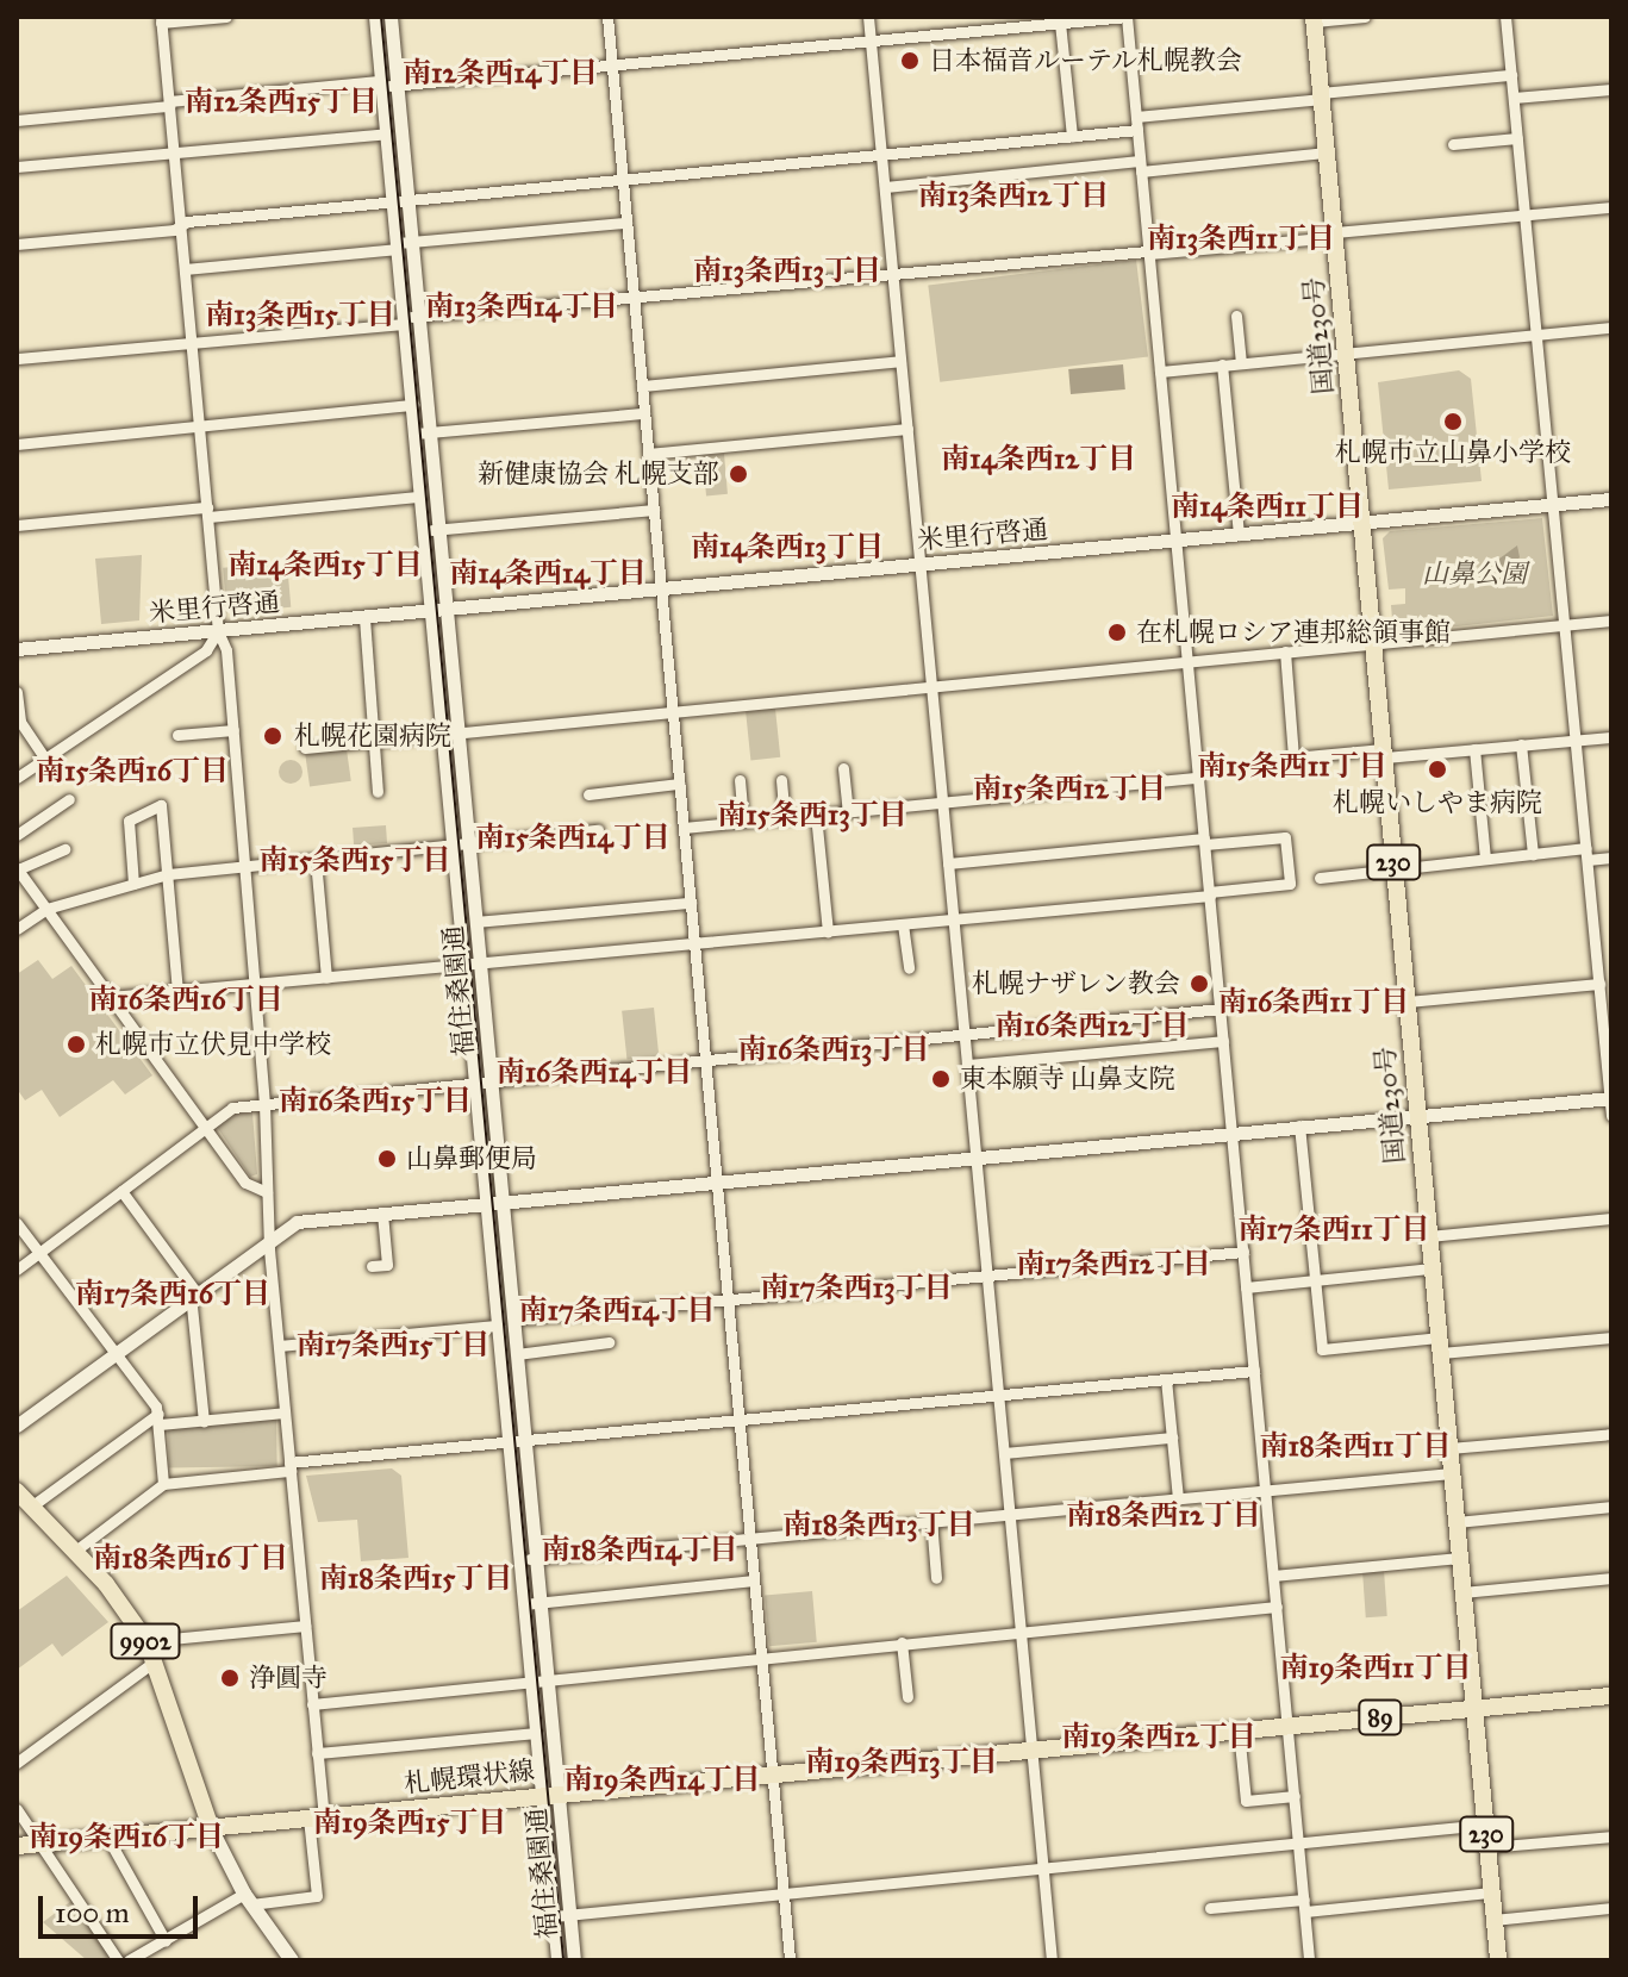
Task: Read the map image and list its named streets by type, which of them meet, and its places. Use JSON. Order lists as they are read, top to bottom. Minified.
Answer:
{"streets":{"main road":["国道230号","230","9902","89","札幌環状線"],"street":["米里行啓通","福住桑園通"]},"crossings":[["国道230号","米里行啓通"],["国道230号","札幌環状線"],["米里行啓通","福住桑園通"],["福住桑園通","札幌環状線"],["9902","札幌環状線"]],"districts":["南12条西14丁目","南12条西15丁目","南13条西12丁目","南13条西11丁目","南13条西13丁目","南13条西14丁目","南13条西15丁目","南14条西12丁目","南14条西11丁目","南14条西13丁目","南14条西15丁目","南14条西14丁目","南15条西11丁目","南15条西16丁目","南15条西12丁目","南15条西13丁目","南15条西14丁目","南15条西15丁目","南16条西16丁目","南16条西11丁目","南16条西12丁目","南16条西13丁目","南16条西14丁目","南16条西15丁目","南17条西11丁目","南17条西12丁目","南17条西13丁目","南17条西16丁目","南17条西14丁目","南17条西15丁目","南18条西11丁目","南18条西12丁目","南18条西13丁目","南18条西14丁目","南18条西16丁目","南18条西15丁目","南19条西11丁目","南19条西12丁目","南19条西13丁目","南19条西14丁目","南19条西15丁目","南19条西16丁目"],"parks":["山鼻公園"],"places":["日本福音ルーテル札幌教会","札幌市立山鼻小学校","新健康協会 札幌支部","在札幌ロシア連邦総領事館","札幌花園病院","札幌いしやま病院","札幌ナザレン教会","札幌市立伏見中学校","東本願寺 山鼻支院","山鼻郵便局","浄圓寺"],"scale_bar":"100 m"}
